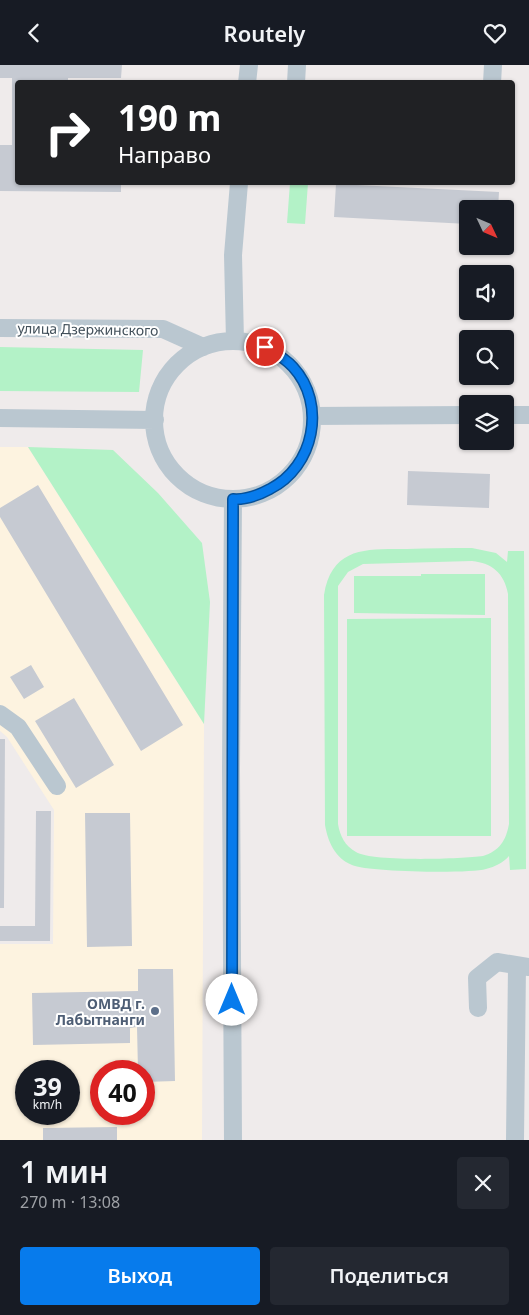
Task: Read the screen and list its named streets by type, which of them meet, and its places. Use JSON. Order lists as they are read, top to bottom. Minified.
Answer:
{"streets":{"street":["улица Дзержинского"]},"places":["ОМВД г. Лабытнанги"],"north":"bottom right","page":{"header":"Routely","turn":["190 m","Направо"],"speed":"39 km/h","limit":"40","heading":["1 мин","270 m · 13:08"],"buttons":["Выход","Поделиться"]}}
